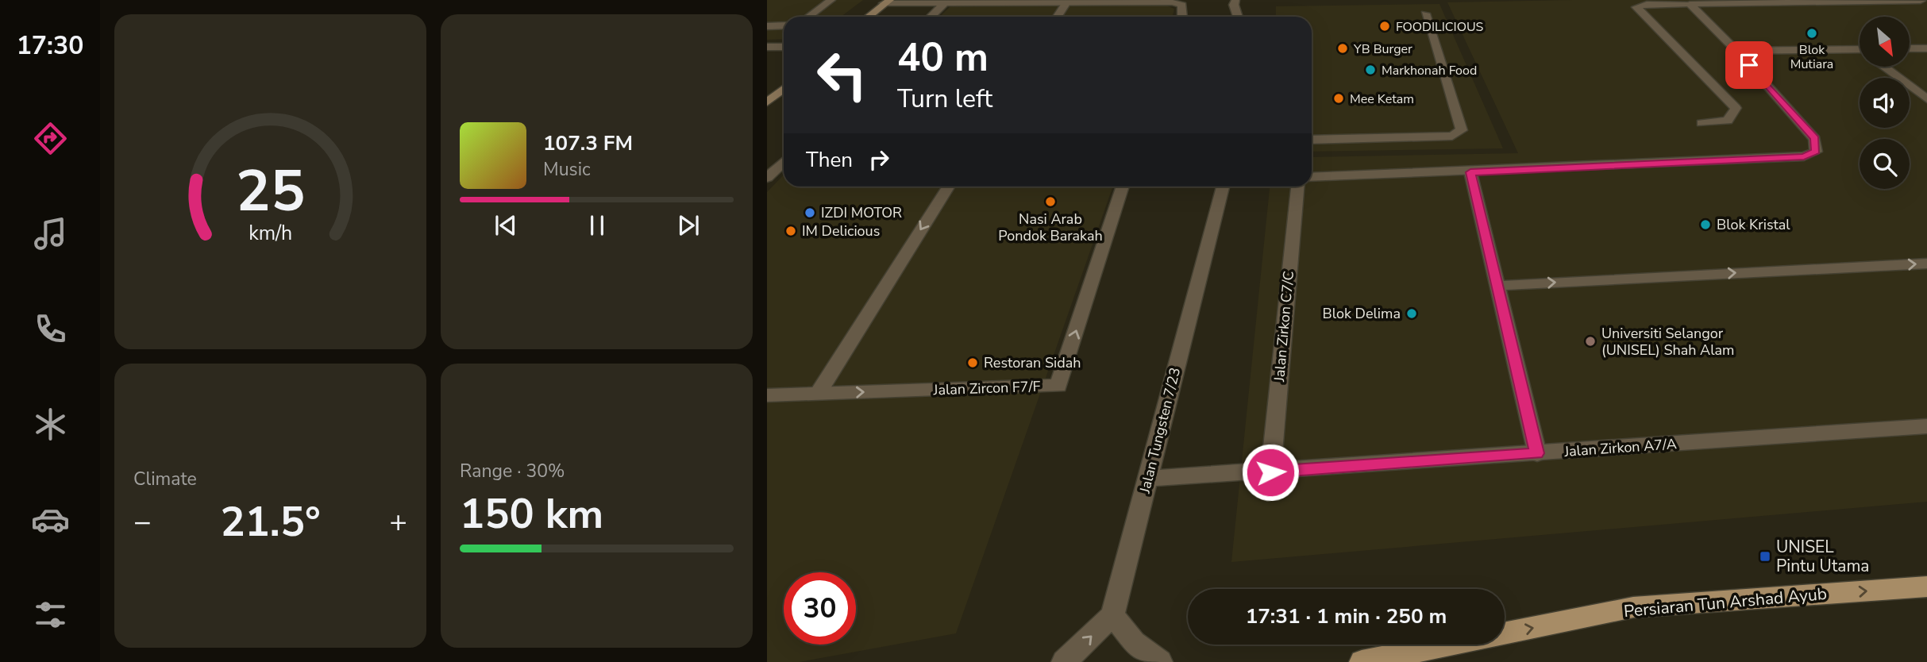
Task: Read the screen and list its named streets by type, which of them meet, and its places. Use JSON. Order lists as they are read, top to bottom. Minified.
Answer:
{"streets":{"main road":["Persiaran Tun Arshad Ayub"],"street":["Jalan Zirkon C7/C","Jalan Zircon F7/F","Jalan Tungsten 7/23","Jalan Zirkon A7/A"]},"crossings":[["Jalan Zirkon C7/C","Jalan Zirkon A7/A"],["Jalan Tungsten 7/23","Jalan Zirkon A7/A"]],"one_way":["Persiaran Tun Arshad Ayub"],"places":{"other":["FOODILICIOUS","Blok Mutiara","YB Burger","Markhonah Food","Mee Ketam","Nasi Arab Pondok Barakah","IZDI MOTOR","Blok Kristal","IM Delicious","Blok Delima","Universiti Selangor (UNISEL) Shah Alam","Restoran Sidah"],"transit":["UNISEL Pintu Utama"]},"north":"bottom right","page":{"tabs":"17:30","turn":["40 m","Turn left"],"song":["107.3 FM","Music"],"then":"Then","tile":["Climate",["Range · 30%","150 km"]],"heat":["−","21.5°","+"],"limit":"30","trip":"17:31 · 1 min · 250 m","gauge":["25","km/h"]}}
